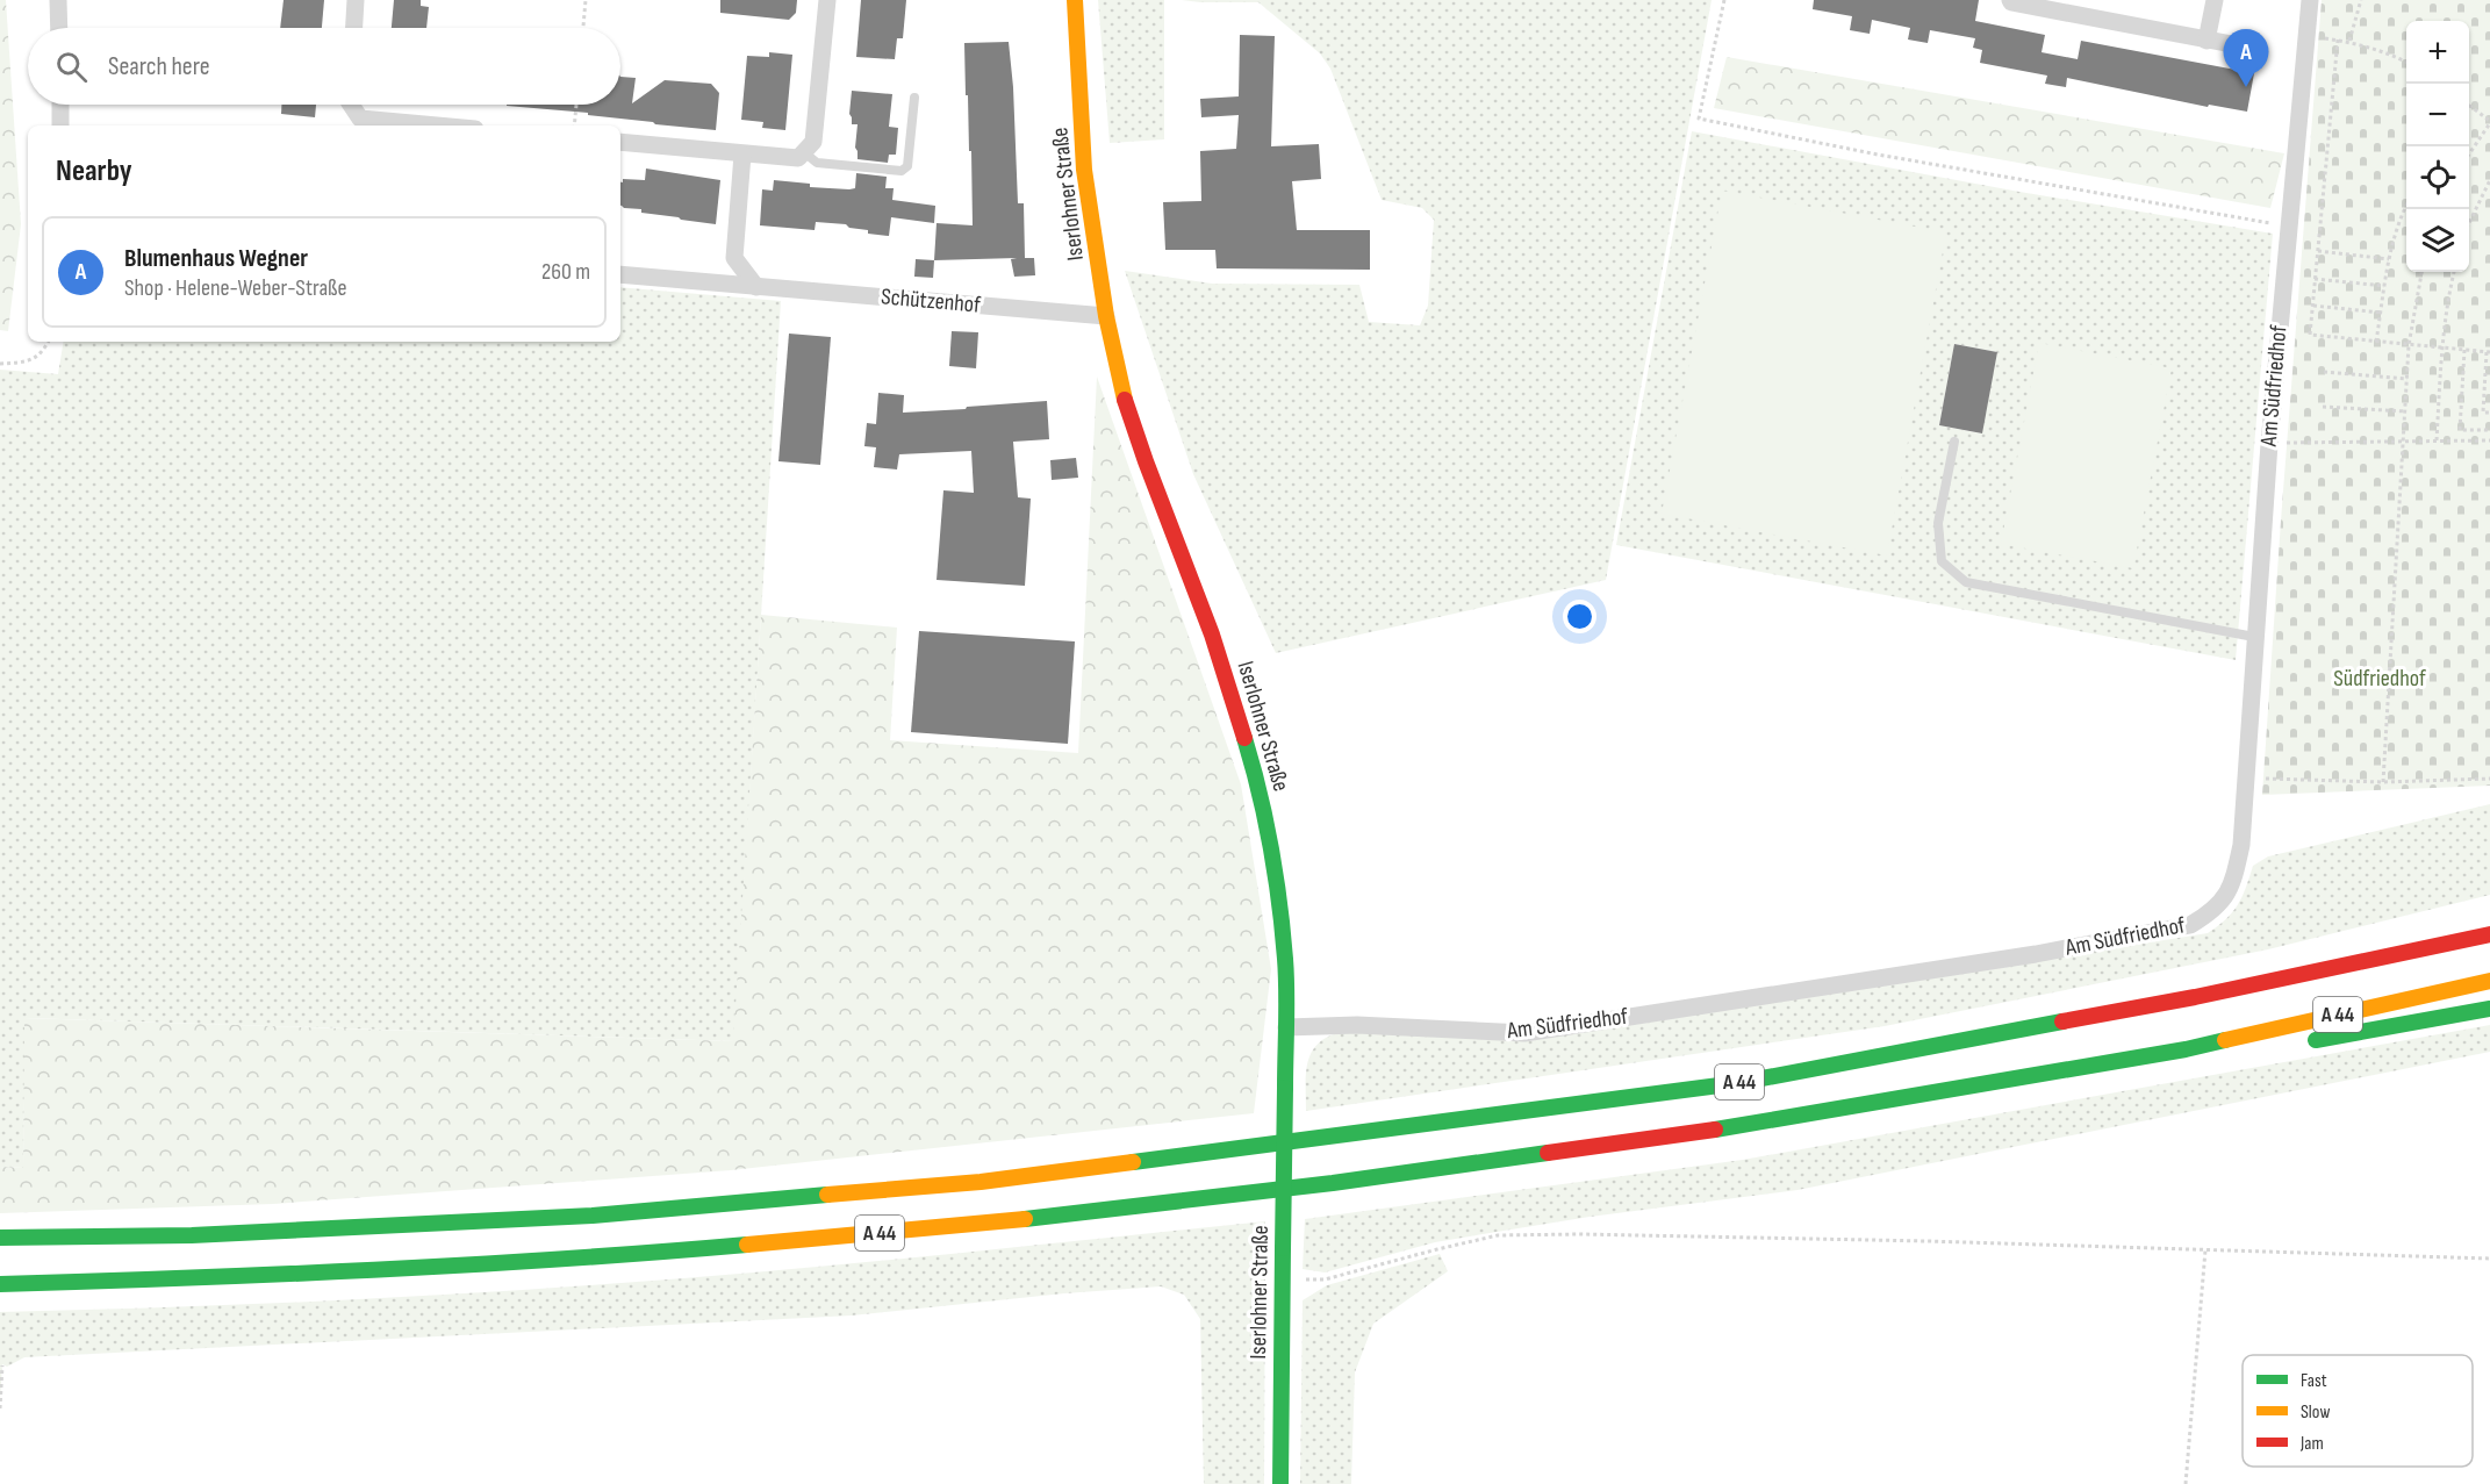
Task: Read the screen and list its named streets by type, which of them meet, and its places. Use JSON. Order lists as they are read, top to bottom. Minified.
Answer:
{"streets":{"main road":["Iserlohner Straße","A 44"],"street":["Schützenhof","Am Südfriedhof"]},"crossings":[["Iserlohner Straße","Schützenhof"],["Iserlohner Straße","Am Südfriedhof"]],"parks":["Südfriedhof"],"legend":["Fast","Slow","Jam"],"page":{"map_buttons":["+","−"],"search":"Search here","pins":"A","heading":"Nearby","list":[{"mark":"A","name":"Blumenhaus Wegner","note":"Shop · Helene-Weber-Straße","value":"260 m"}]}}
